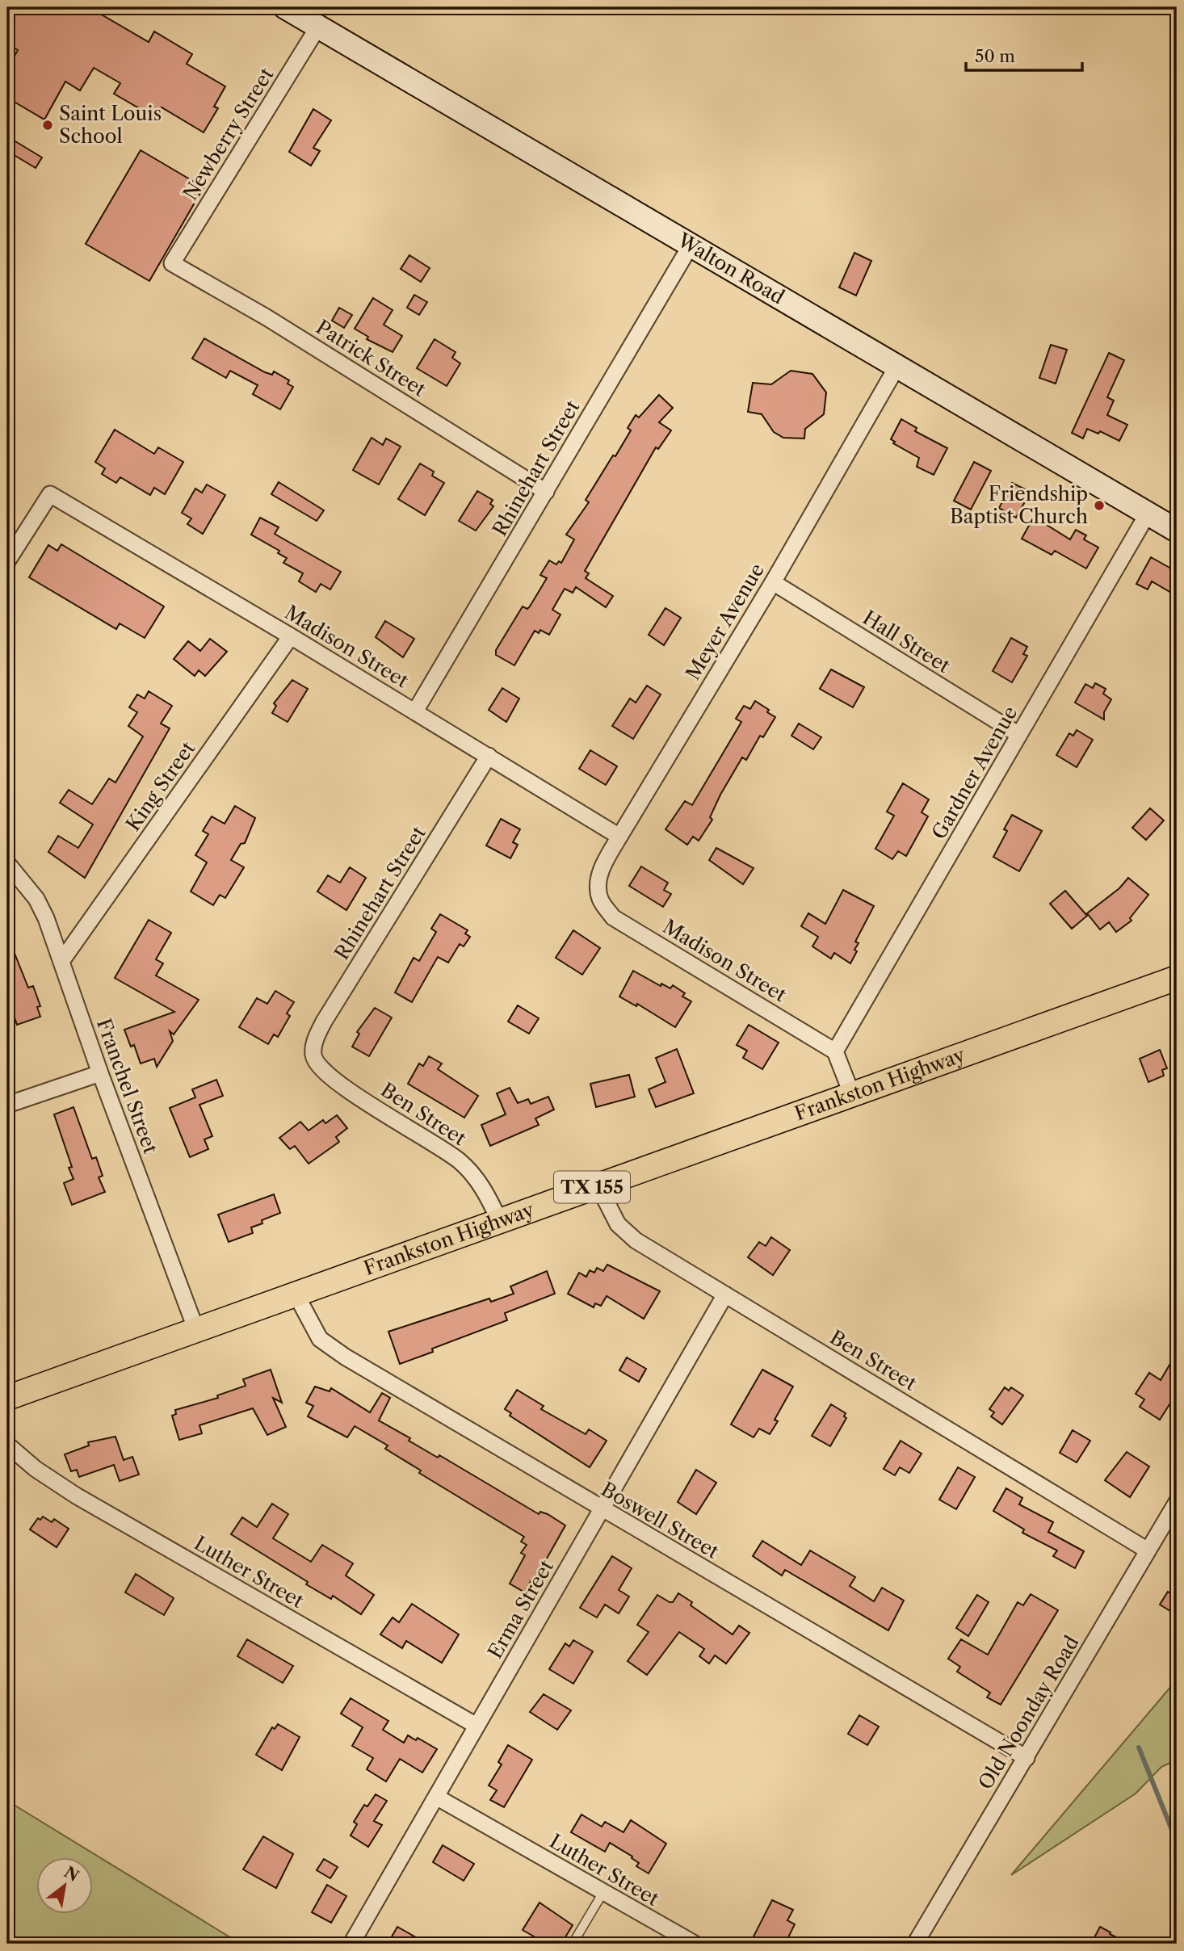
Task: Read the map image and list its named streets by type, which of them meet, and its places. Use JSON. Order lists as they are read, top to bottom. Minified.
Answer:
{"streets":{"main road":["Frankston Highway","TX 155"],"street":["Newberry Street","Walton Road","Patrick Street","Rhinehart Street","Meyer Avenue","Hall Street","Madison Street","Gardner Avenue","King Street","Franchel Street","Ben Street","Boswell Street","Luther Street","Erma Street","Old Noonday Road"]},"crossings":[["Newberry Street","Walton Road"],["Newberry Street","Patrick Street"],["Walton Road","Rhinehart Street"],["Walton Road","Meyer Avenue"],["Walton Road","Gardner Avenue"],["Patrick Street","Rhinehart Street"],["Rhinehart Street","Madison Street"],["Rhinehart Street","Ben Street"],["Meyer Avenue","Hall Street"],["Meyer Avenue","Madison Street"],["Hall Street","Gardner Avenue"],["Madison Street","Gardner Avenue"],["Madison Street","King Street"],["King Street","Franchel Street"],["Frankston Highway","Franchel Street"],["Frankston Highway","Ben Street"],["Frankston Highway","Boswell Street"],["Ben Street","Erma Street"],["Ben Street","Old Noonday Road"],["Boswell Street","Erma Street"],["Boswell Street","Old Noonday Road"],["Luther Street","Erma Street"]],"places":["Saint Louis School","Friendship Baptist Church"],"scale_bar":"50 m","north":"top right"}
